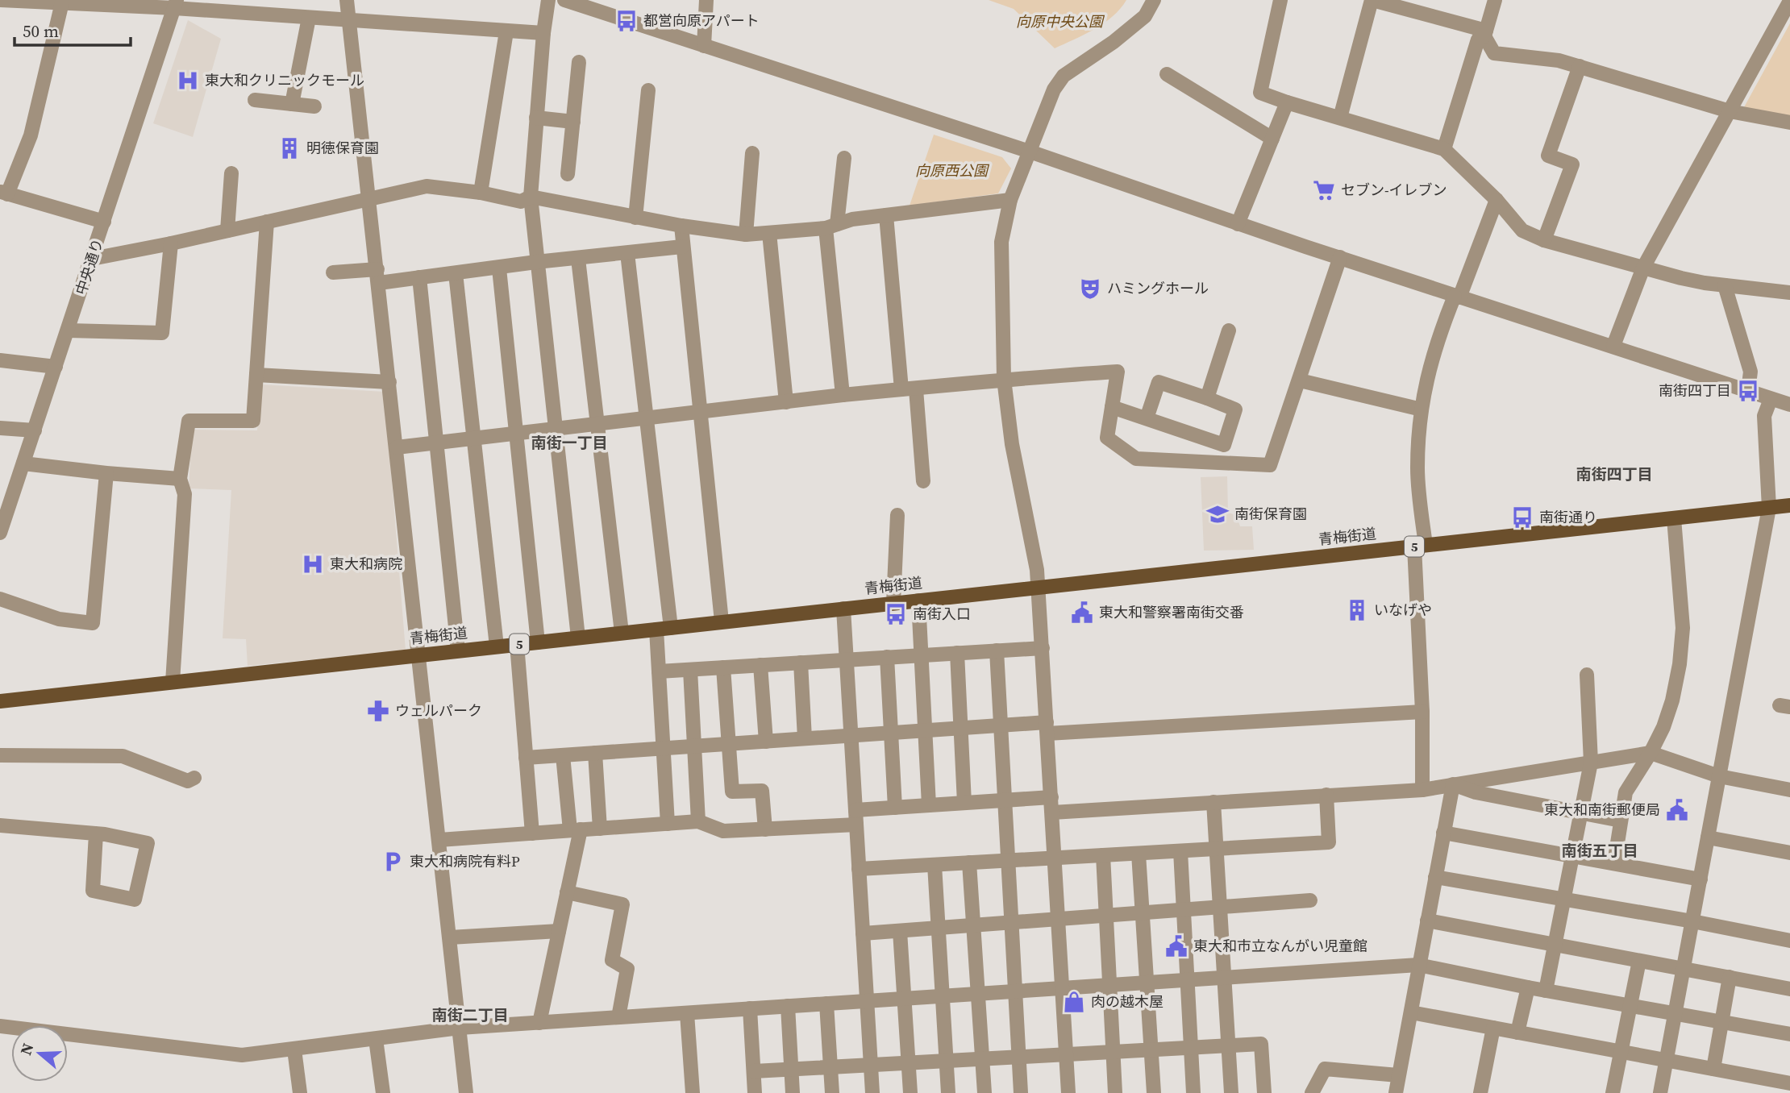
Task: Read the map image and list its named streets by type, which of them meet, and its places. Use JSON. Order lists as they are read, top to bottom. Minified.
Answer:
{"streets":{"main road":["青梅街道","5"],"street":["中央通り"]},"districts":["南街一丁目","南街四丁目","南街五丁目","南街二丁目"],"parks":["向原中央公園","向原西公園"],"places":{"bus stop":["都営向原アパート","南街四丁目","南街通り","南街入口"],"hospital":["東大和クリニックモール","東大和病院"],"building":["明徳保育園","いなげや"],"supermarket":["セブン-イレブン"],"theatre":["ハミングホール"],"school or university":["南街保育園"],"public building":["東大和警察署南街交番","東大和南街郵便局","東大和市立なんがい児童館"],"pharmacy":["ウェルパーク"],"parking":["東大和病院有料P"],"shop":["肉の越木屋"]},"scale_bar":"50 m","north":"left"}
